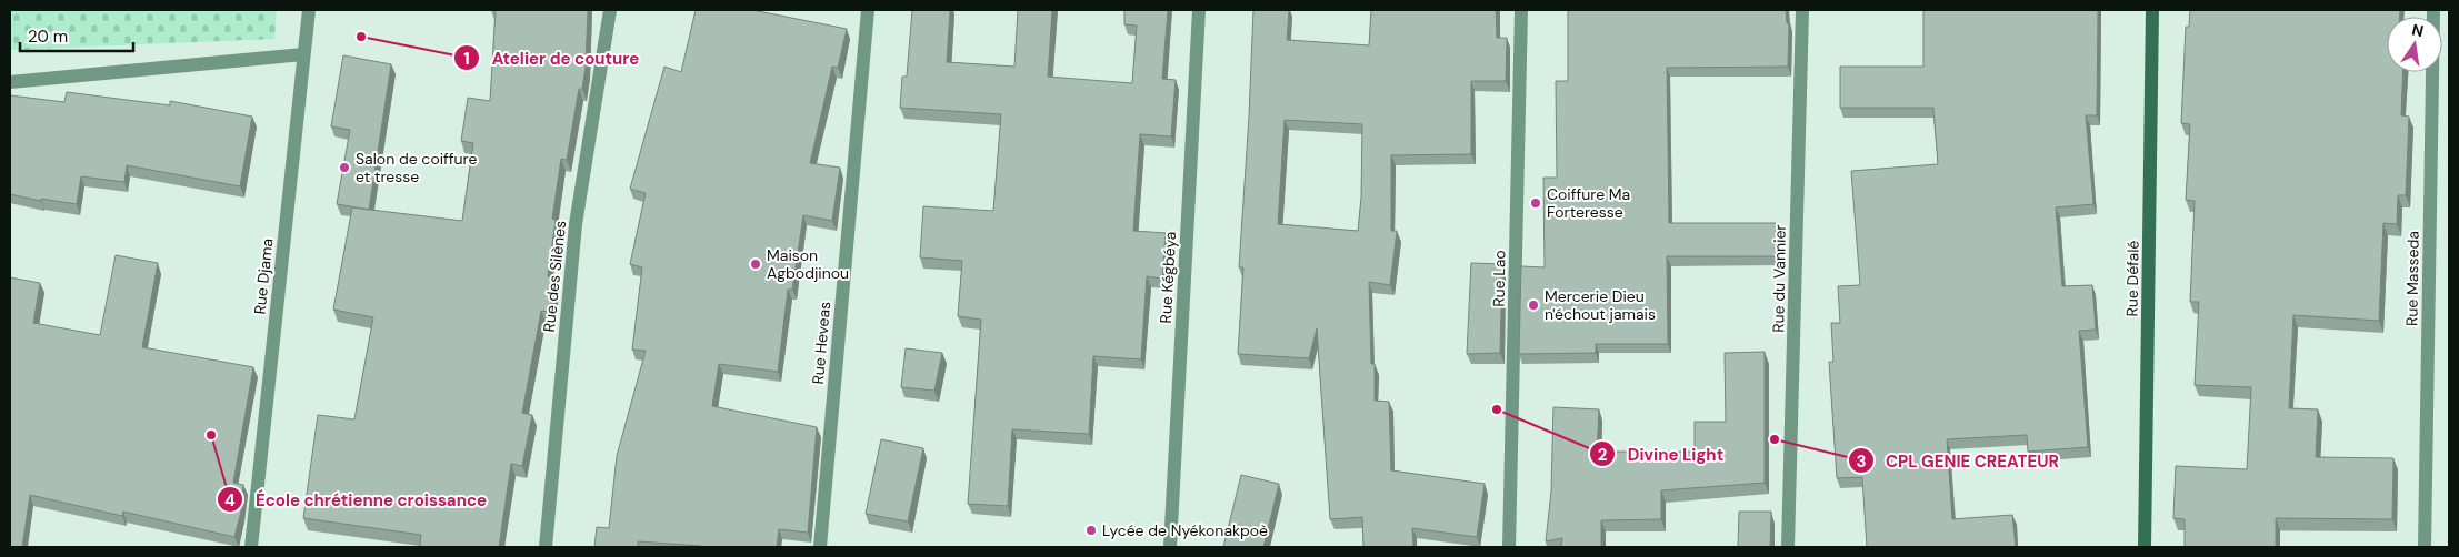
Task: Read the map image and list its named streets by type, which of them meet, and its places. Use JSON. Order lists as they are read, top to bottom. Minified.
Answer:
{"streets":{"street":["Rue Djama","Rue des Silènes","Rue Kégbéya","Rue Lao","Rue du Vannier","Rue Défalé","Rue Masseda","Rue Heveas"]},"places":["Atelier de couture","Salon de coiffure et tresse","Coiffure Ma Forteresse","Maison Agbodjinou","Mercerie Dieu n'échout jamais","Divine Light","École chrétienne croissance","CPL GENIE CREATEUR","Lycée de Nyékonakpoè"],"scale_bar":"20 m","north":"top"}
